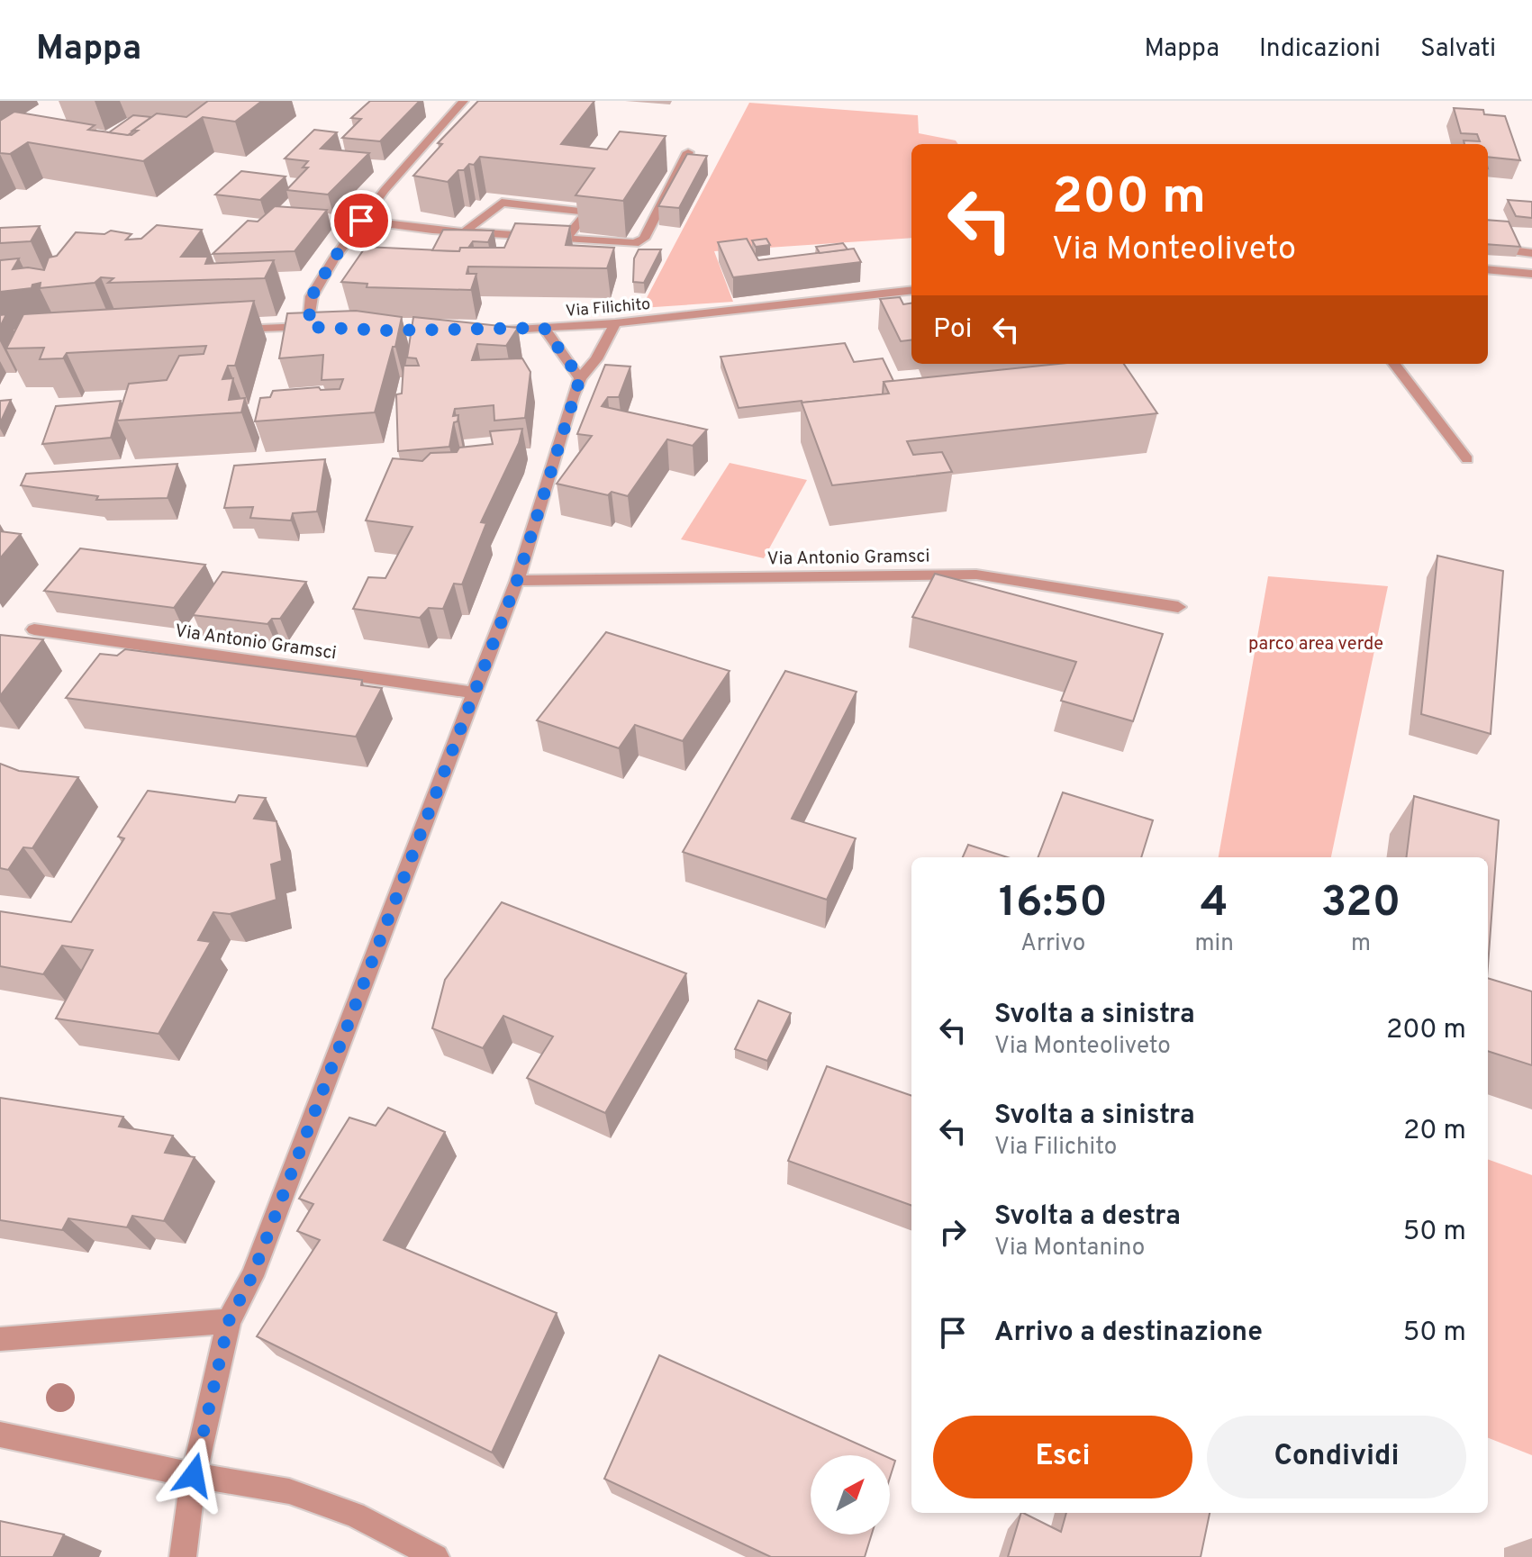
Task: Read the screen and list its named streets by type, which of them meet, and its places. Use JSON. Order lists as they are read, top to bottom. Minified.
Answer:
{"streets":{"street":["Via Filichito","Via Antonio Gramsci"]},"parks":["parco area verde"],"north":"top right","page":{"header":"Mappa","nav":["Mappa","Indicazioni","Salvati"],"turn":["200 m","Via Monteoliveto"],"then":"Poi","eta":["16:50","Arrivo","4","min","320","m"],"list":[{"name":"Svolta a sinistra","note":"Via Monteoliveto","value":"200 m"},{"name":"Svolta a sinistra","note":"Via Filichito","value":"20 m"},{"name":"Svolta a destra","note":"Via Montanino","value":"50 m"},{"name":"Arrivo a destinazione","value":"50 m"}],"buttons":["Esci","Condividi"]}}
